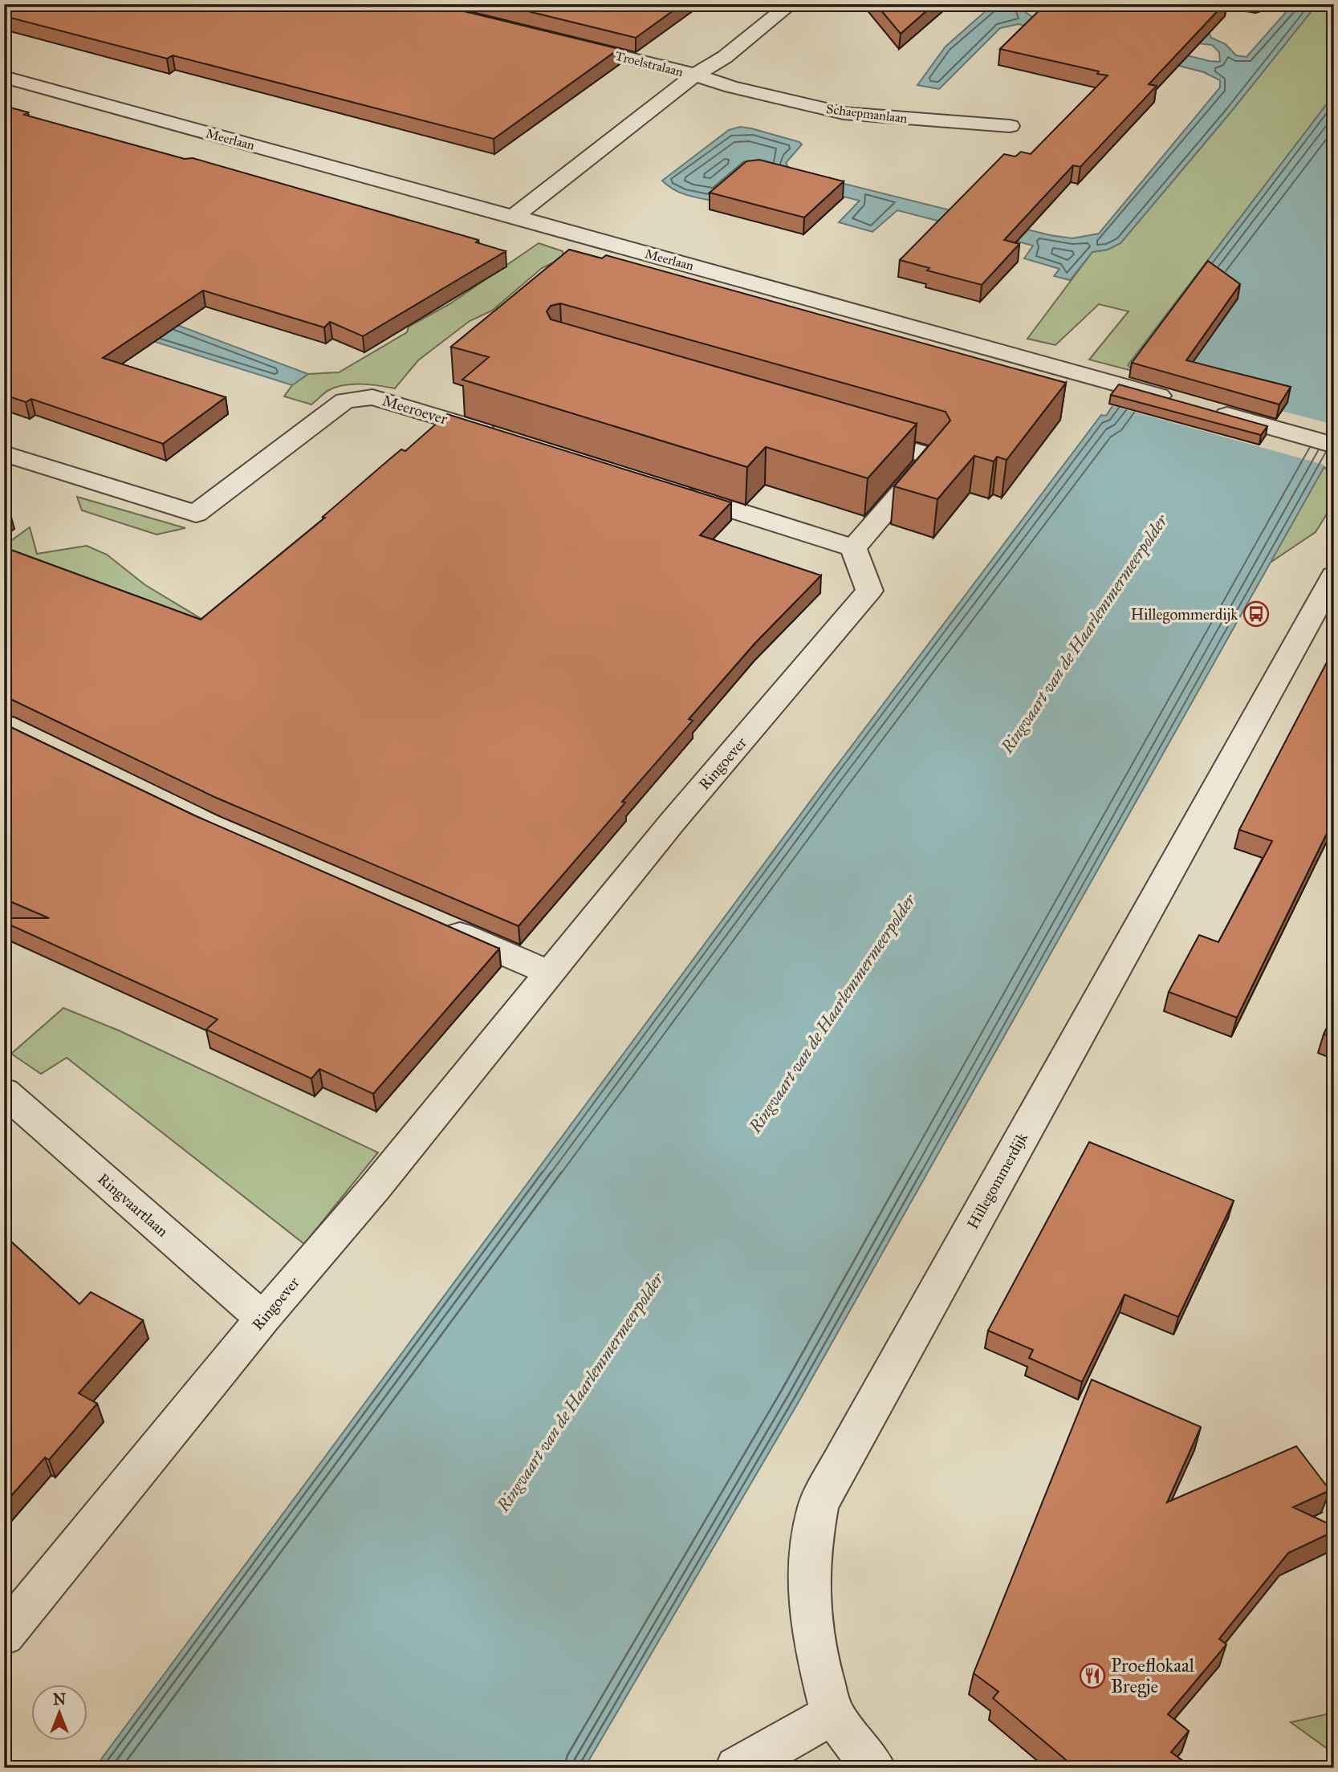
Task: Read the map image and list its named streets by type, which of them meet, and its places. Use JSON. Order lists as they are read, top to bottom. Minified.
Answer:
{"streets":{"street":["Troelstralaan","Schaepmanlaan","Meerlaan","Meeroever","Ringoever","Hillegommerdijk","Ringvaartlaan"]},"crossings":[["Troelstralaan","Schaepmanlaan"],["Ringoever","Ringvaartlaan"]],"water":["Ringvaart van de Haarlemmermeerpolder"],"places":{"bus stop":["Hillegommerdijk"],"restaurant":["Proeflokaal Bregje"]},"north":"top"}
